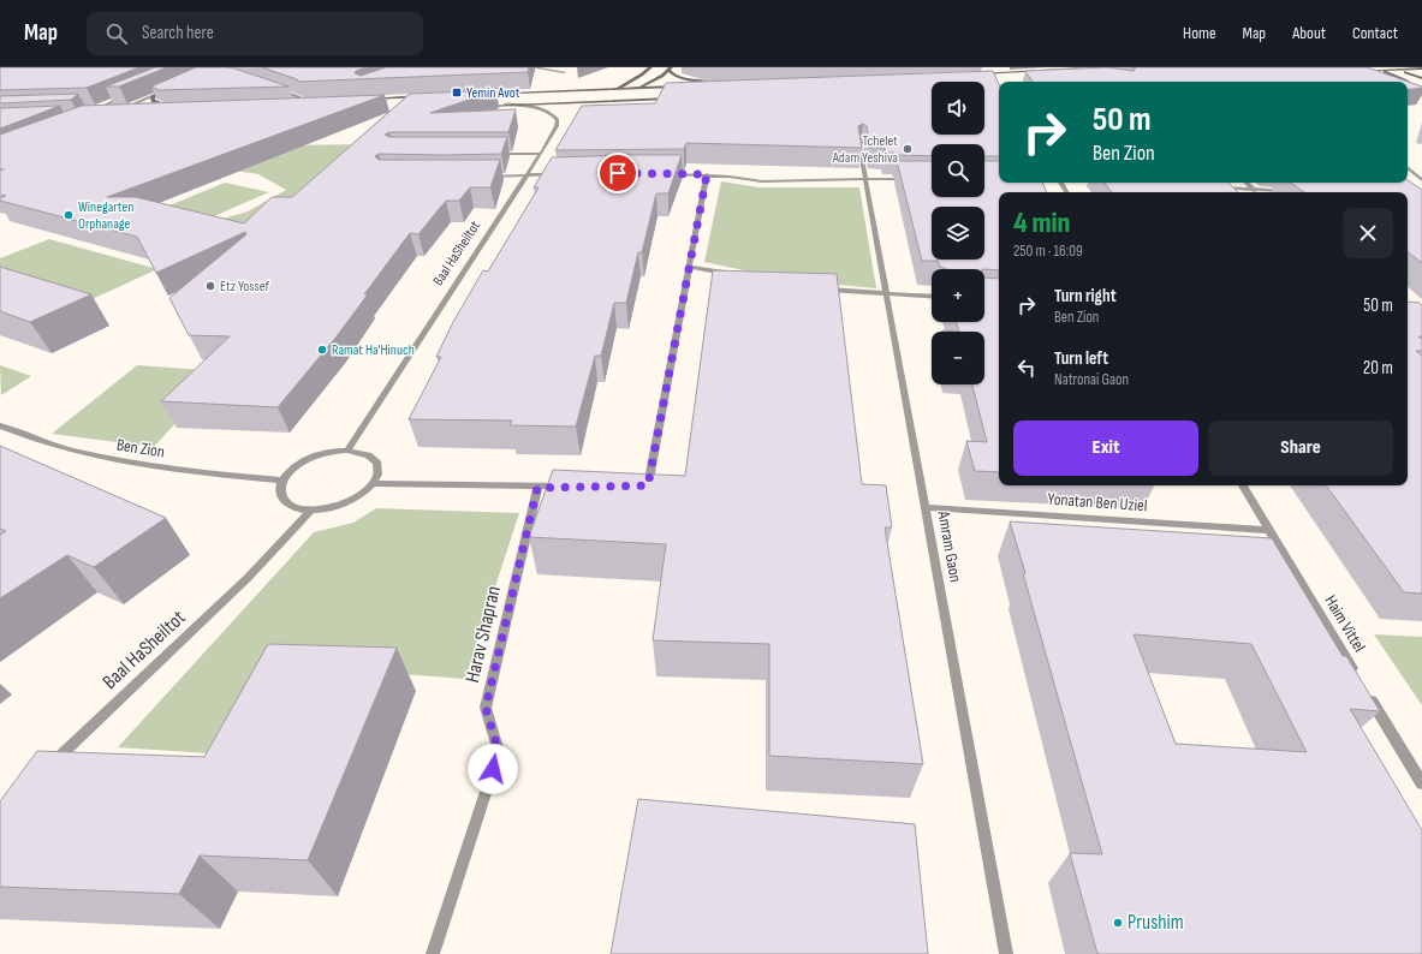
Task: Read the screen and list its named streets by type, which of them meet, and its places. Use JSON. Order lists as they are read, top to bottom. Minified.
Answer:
{"streets":{"street":["Baal HaSheiltot","Ben Zion","Yonatan Ben Uziel","Amram Gaon","Haim Vittel","Harav Shapran"]},"crossings":[["Yonatan Ben Uziel","Amram Gaon"],["Yonatan Ben Uziel","Haim Vittel"]],"places":{"transit":["Yemin Avot"],"other":["Tchelet Adam Yeshiva","Winegarten Orphanage","Etz Yossef","Ramat Ha'Hinuch","Prushim"]},"page":{"header":"Map","search":"Search here","nav":["Home","Map","About","Contact"],"map_buttons":["+","−"],"turn":["50 m","Ben Zion"],"heading":["4 min","250 m · 16:09"],"list":[{"name":"Turn right","note":"Ben Zion","value":"50 m"},{"name":"Turn left","note":"Natronai Gaon","value":"20 m"}],"buttons":["Exit","Share"]}}
